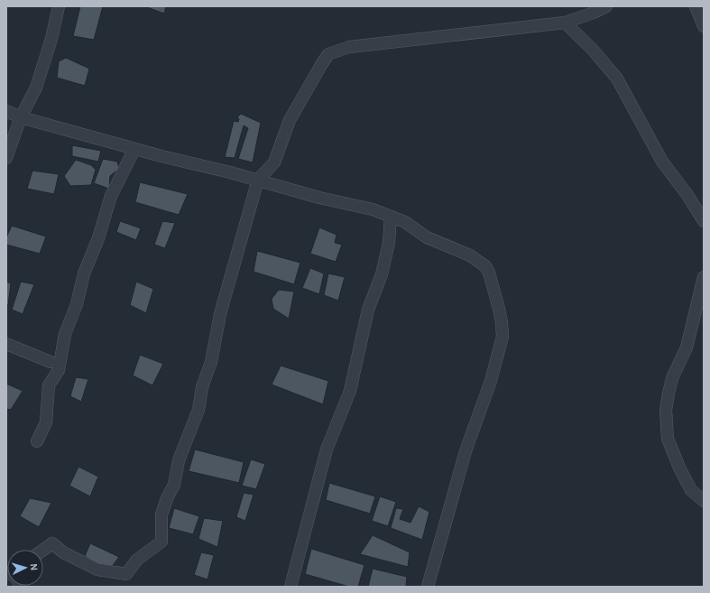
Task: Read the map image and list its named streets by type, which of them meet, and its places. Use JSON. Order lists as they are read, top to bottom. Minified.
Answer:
{"north":"right"}
